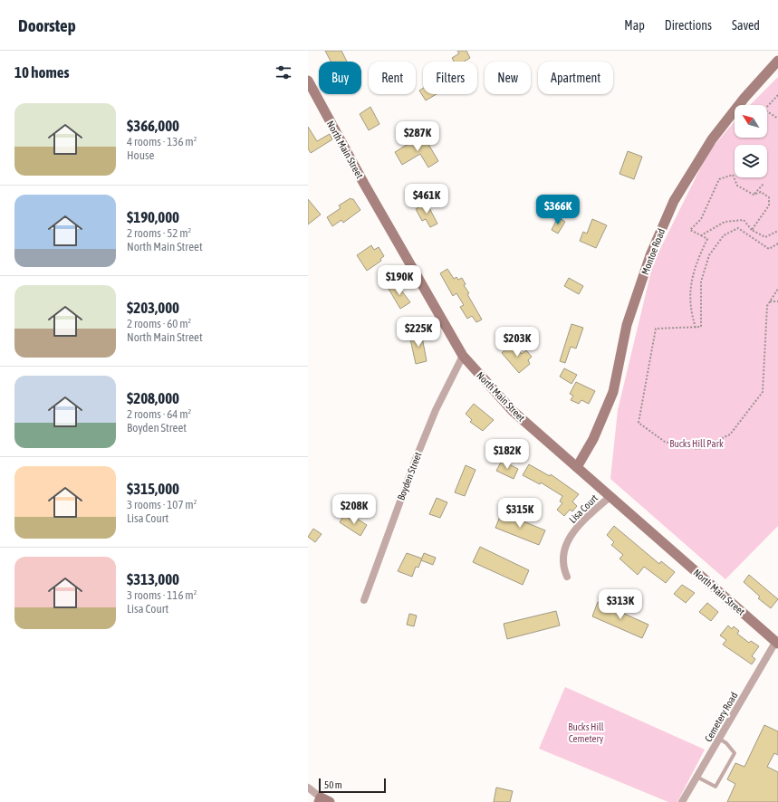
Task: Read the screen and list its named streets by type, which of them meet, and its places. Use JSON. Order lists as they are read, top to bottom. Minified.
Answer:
{"streets":{"main road":["North Main Street","Montoe Road"],"street":["Boyden Street","Lisa Court","Cemetery Road"]},"crossings":[["North Main Street","Montoe Road"],["North Main Street","Boyden Street"],["North Main Street","Lisa Court"],["North Main Street","Cemetery Road"]],"parks":["Bucks Hill Park","Bucks Hill Cemetery"],"scale_bar":"50 m","north":"top left","page":{"header":"Doorstep","nav":["Map","Directions","Saved"],"heading":"10 homes","chip":["Buy","Rent","Filters","New","Apartment"],"list":[{"name":"$366,000","note":"4 rooms · 136 m² · House"},{"name":"$190,000","note":"2 rooms · 52 m² · North Main Street"},{"name":"$203,000","note":"2 rooms · 60 m² · North Main Street"},{"name":"$208,000","note":"2 rooms · 64 m² · Boyden Street"},{"name":"$315,000","note":"3 rooms · 107 m² · Lisa Court"},{"name":"$313,000","note":"3 rooms · 116 m² · Lisa Court"}],"price":["$287K","$461K","$366K","$190K","$225K","$203K","$182K","$208K","$315K","$313K"],"scale":"50 m"}}
